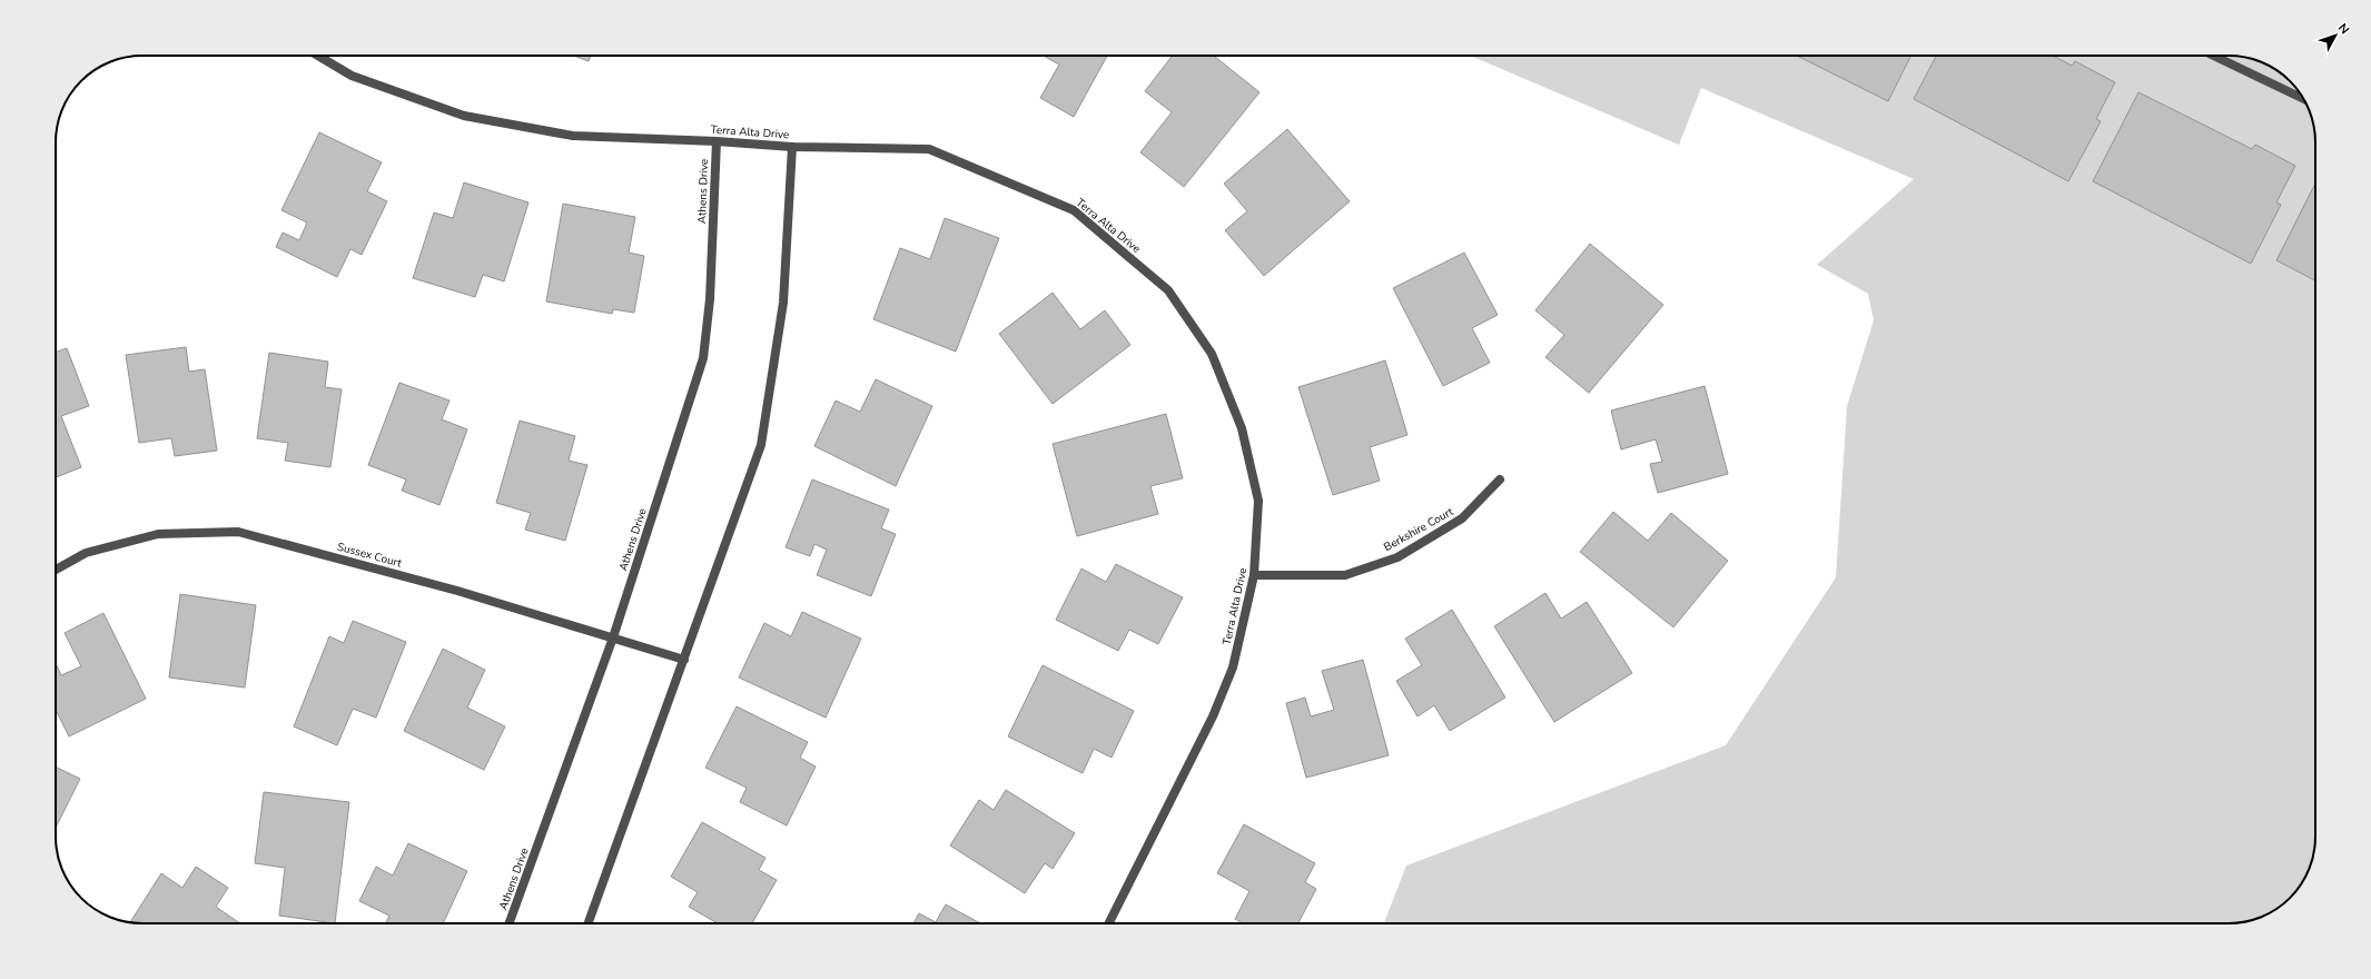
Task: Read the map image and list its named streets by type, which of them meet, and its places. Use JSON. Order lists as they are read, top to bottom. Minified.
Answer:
{"streets":{"street":["Terra Alta Drive","Athens Drive","Berkshire Court","Sussex Court"]},"crossings":[["Terra Alta Drive","Athens Drive"],["Terra Alta Drive","Berkshire Court"],["Athens Drive","Sussex Court"]],"north":"top right"}
